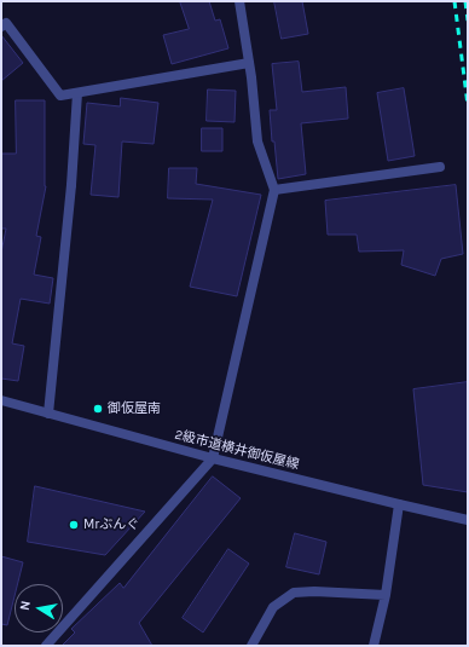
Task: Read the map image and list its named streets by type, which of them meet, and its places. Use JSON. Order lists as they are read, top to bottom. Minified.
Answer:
{"streets":{"street":["2級市道横井御仮屋線"]},"places":["御仮屋南","Mrぶんぐ"],"north":"left"}
